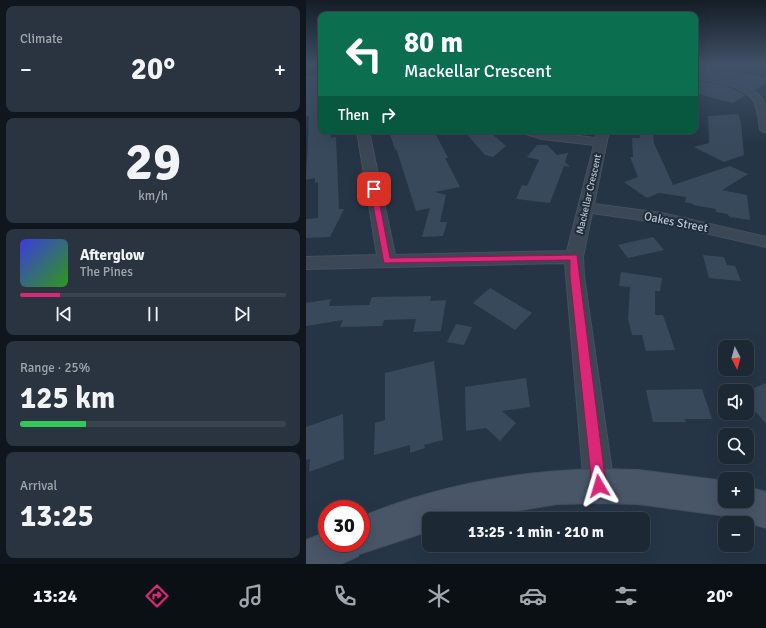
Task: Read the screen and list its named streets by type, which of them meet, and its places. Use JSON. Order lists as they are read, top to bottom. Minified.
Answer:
{"streets":{"street":["Mackellar Crescent","Oakes Street"]},"crossings":[["Mackellar Crescent","Oakes Street"]],"north":"bottom","page":{"tile":["Climate",["29","km/h"],["Range · 25%","125 km"],["Arrival","13:25"]],"turn":["80 m","Mackellar Crescent"],"heat":["−","20°","+"],"then":"Then","song":["Afterglow","The Pines"],"map_buttons":["+","−"],"limit":"30","trip":"13:25 · 1 min · 210 m","tabs":["13:24","20°"]}}
